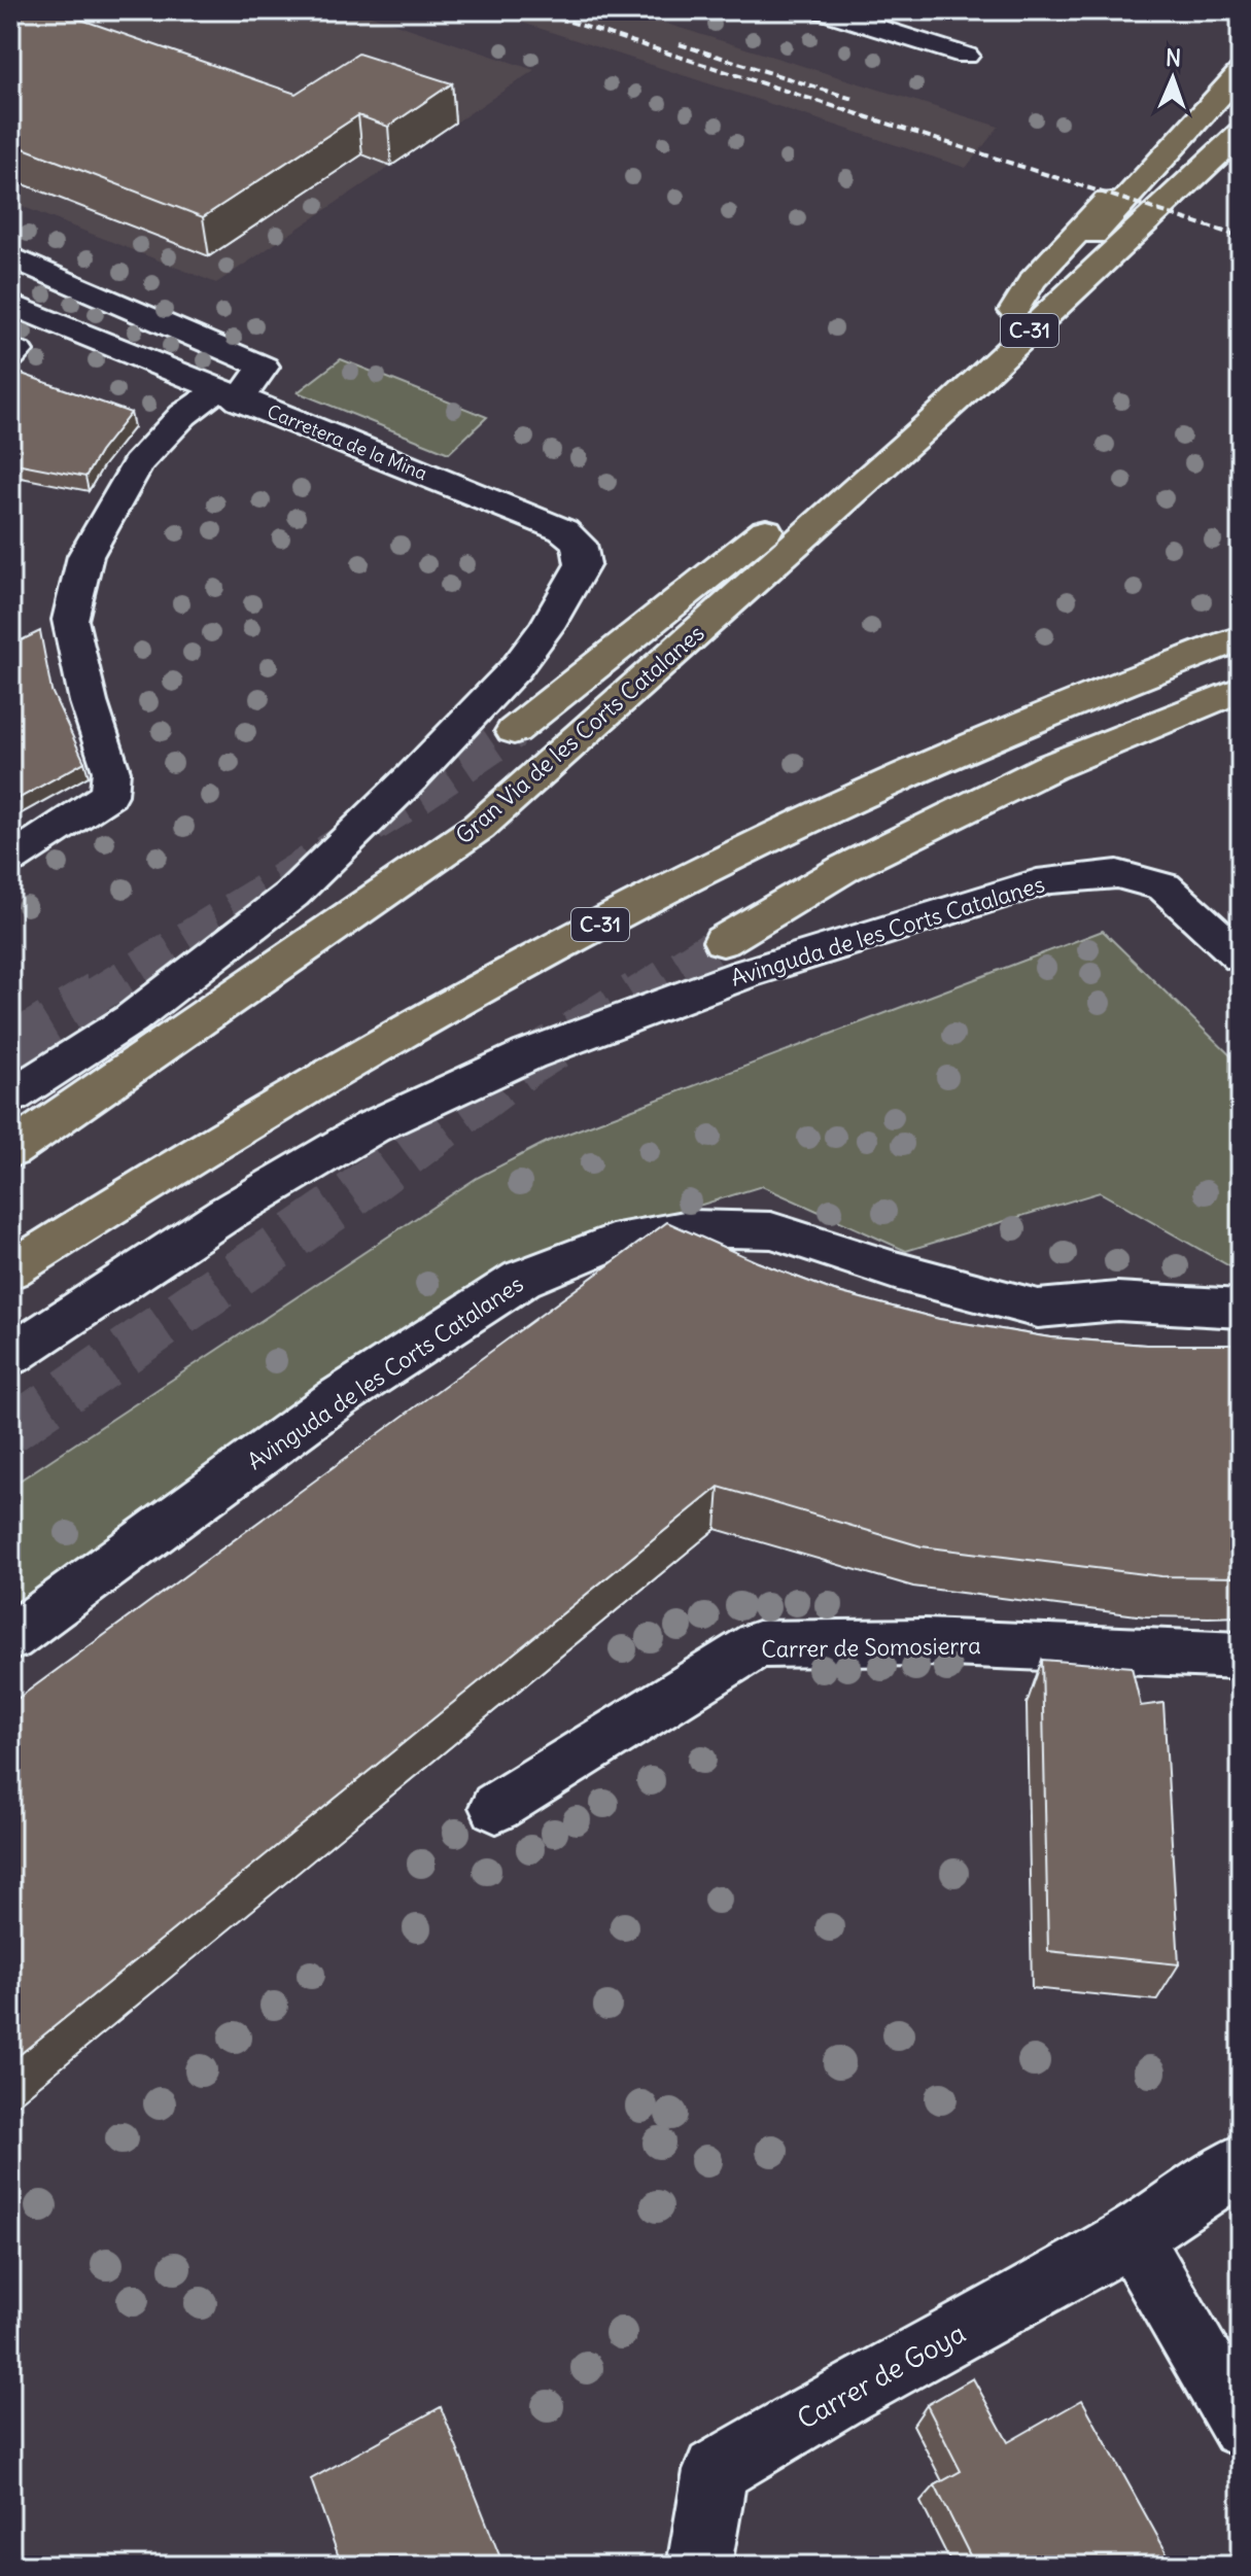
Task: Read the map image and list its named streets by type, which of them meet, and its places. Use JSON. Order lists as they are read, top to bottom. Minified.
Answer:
{"streets":{"highway":["C-31","Gran Via de les Corts Catalanes"],"street":["Carretera de la Mina","Avinguda de les Corts Catalanes","Carrer de Somosierra","Carrer de Goya"]},"north":"top"}
